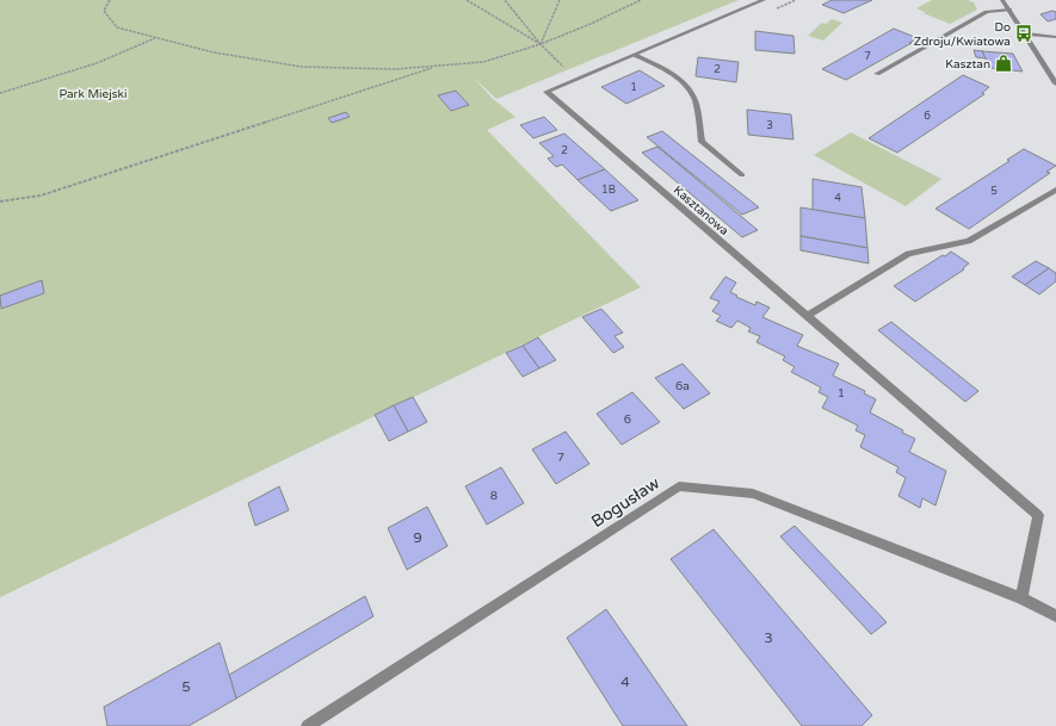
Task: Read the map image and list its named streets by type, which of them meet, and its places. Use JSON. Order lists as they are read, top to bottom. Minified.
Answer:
{"streets":{"street":["Kasztanowa","Bogusław"]},"parks":["Park Miejski"],"places":{"bus stop":["Do Zdroju/Kwiatowa"],"shop":["Kasztan"]},"house_numbers":["7","2","1","6","3","2","1B","5","4","6a","1","6","7","8","9","3","4","5"]}
